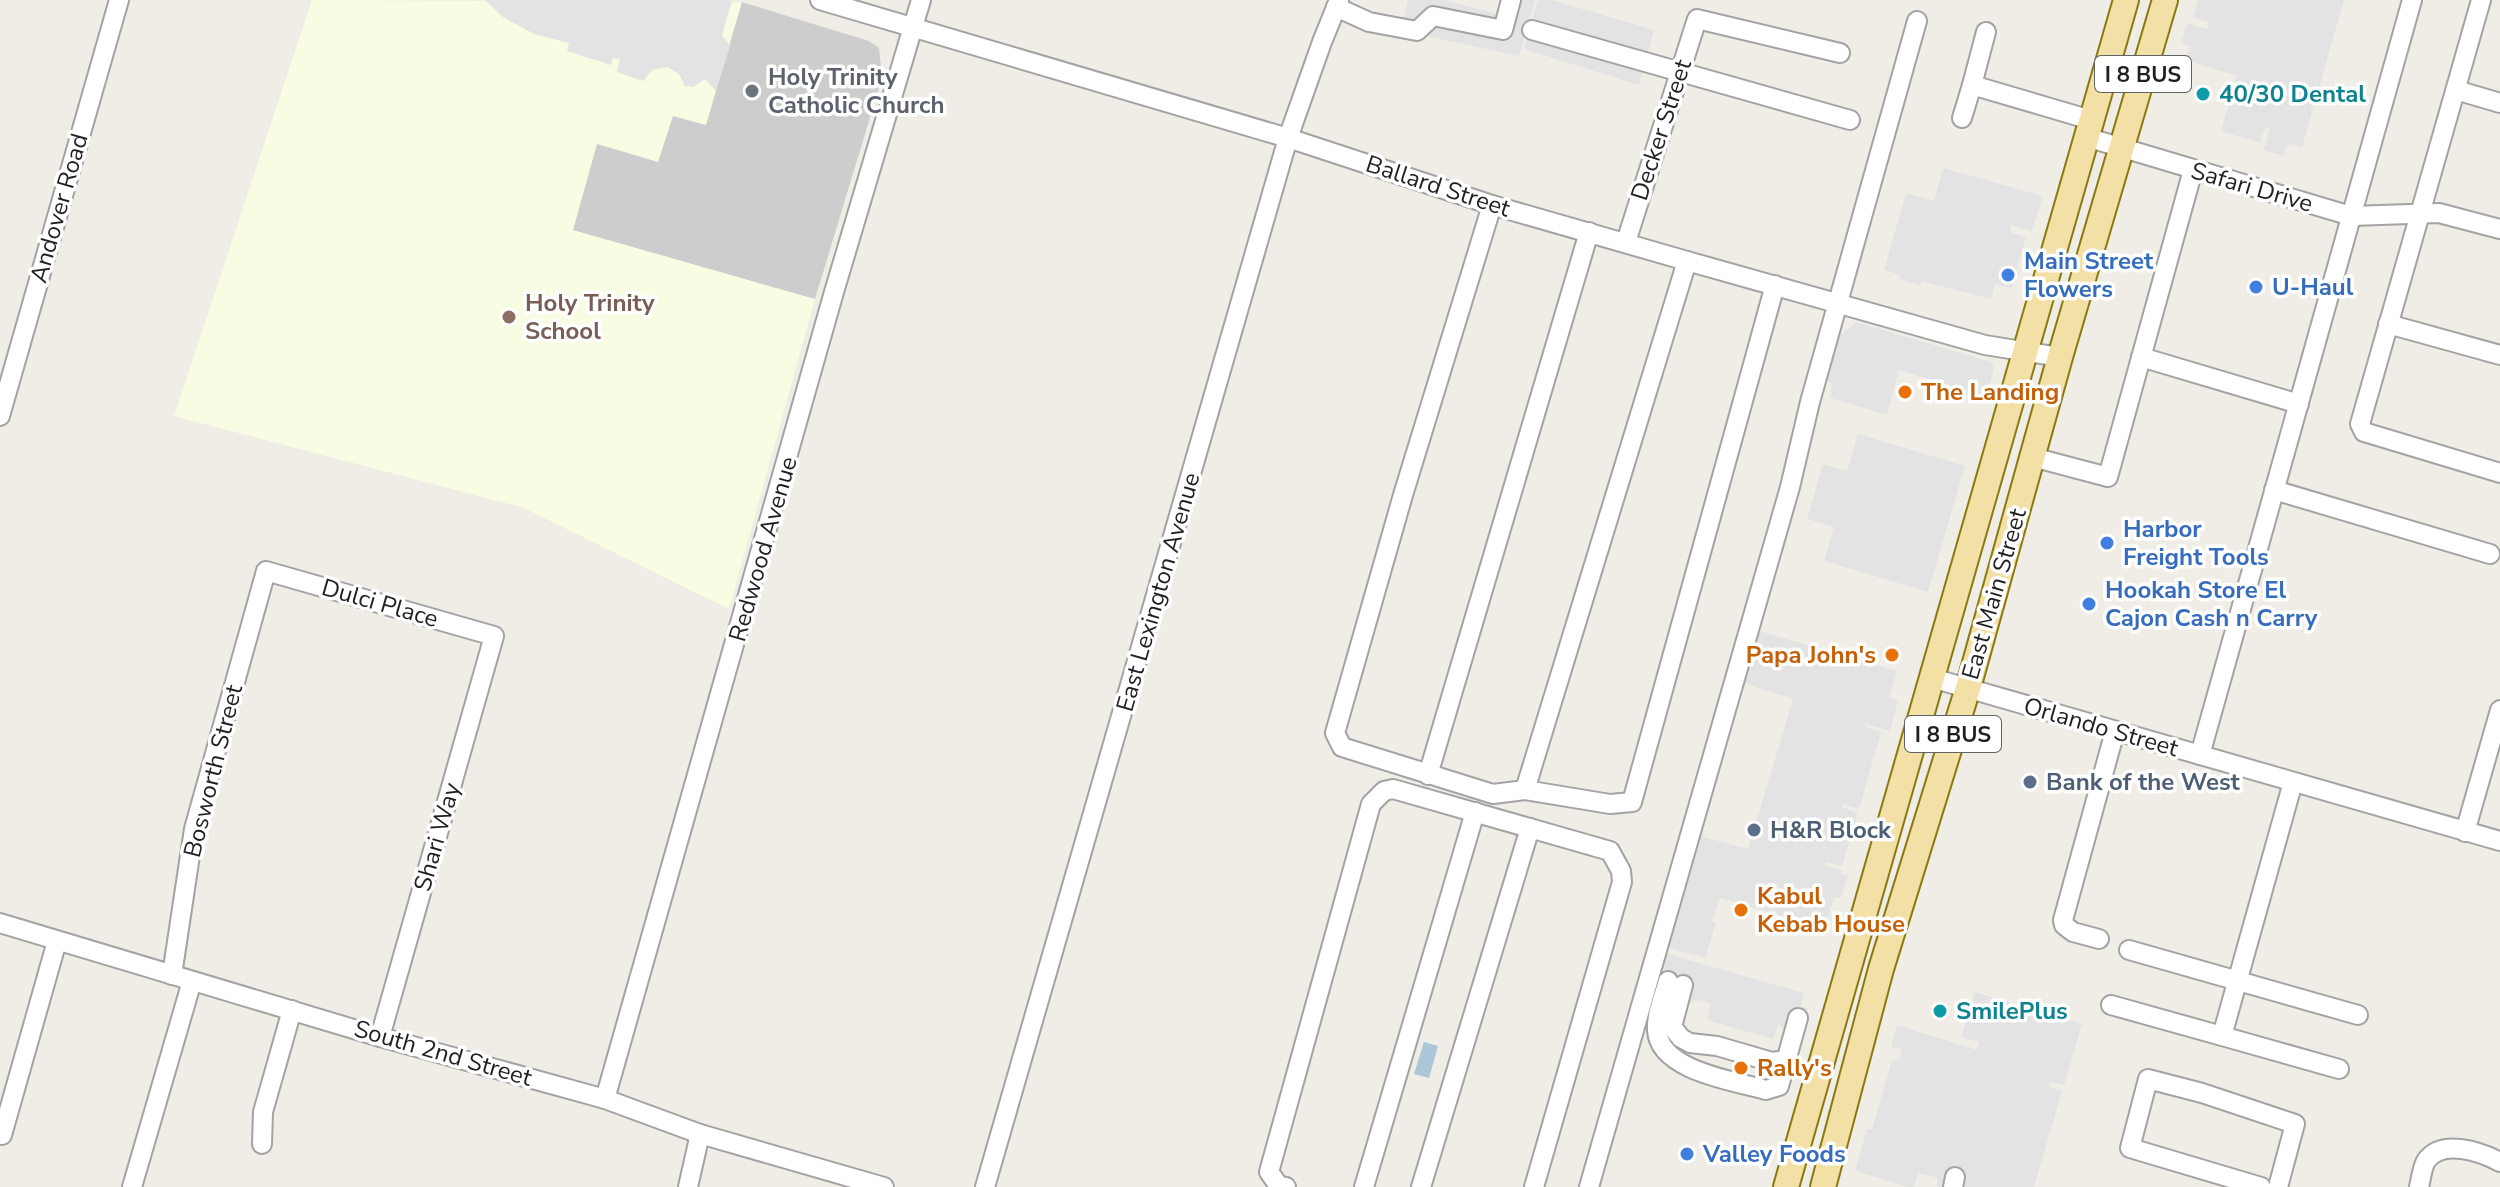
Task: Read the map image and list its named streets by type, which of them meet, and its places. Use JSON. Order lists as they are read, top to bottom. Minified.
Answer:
{"streets":{"main road":["I 8 BUS","East Main Street"],"street":["Decker Street","Ballard Street","Safari Drive","Andover Road","Redwood Avenue","East Lexington Avenue","Dulci Place","Orlando Street","Bosworth Street","Shari Way","South 2nd Street"]},"crossings":[["Decker Street","Ballard Street"],["Ballard Street","Redwood Avenue"],["Ballard Street","East Lexington Avenue"],["Ballard Street","East Main Street"],["Safari Drive","East Main Street"],["Redwood Avenue","South 2nd Street"],["East Main Street","Orlando Street"],["Dulci Place","Bosworth Street"],["Dulci Place","Shari Way"],["Bosworth Street","South 2nd Street"],["Shari Way","South 2nd Street"]],"places":["Holy Trinity Catholic Church","40/30 Dental","Main Street Flowers","U-Haul","Holy Trinity School","The Landing","Harbor Freight Tools","Hookah Store El Cajon Cash n Carry","Papa John's","Bank of the West","H&R Block","Kabul Kebab House","SmilePlus","Rally's","Valley Foods"]}
